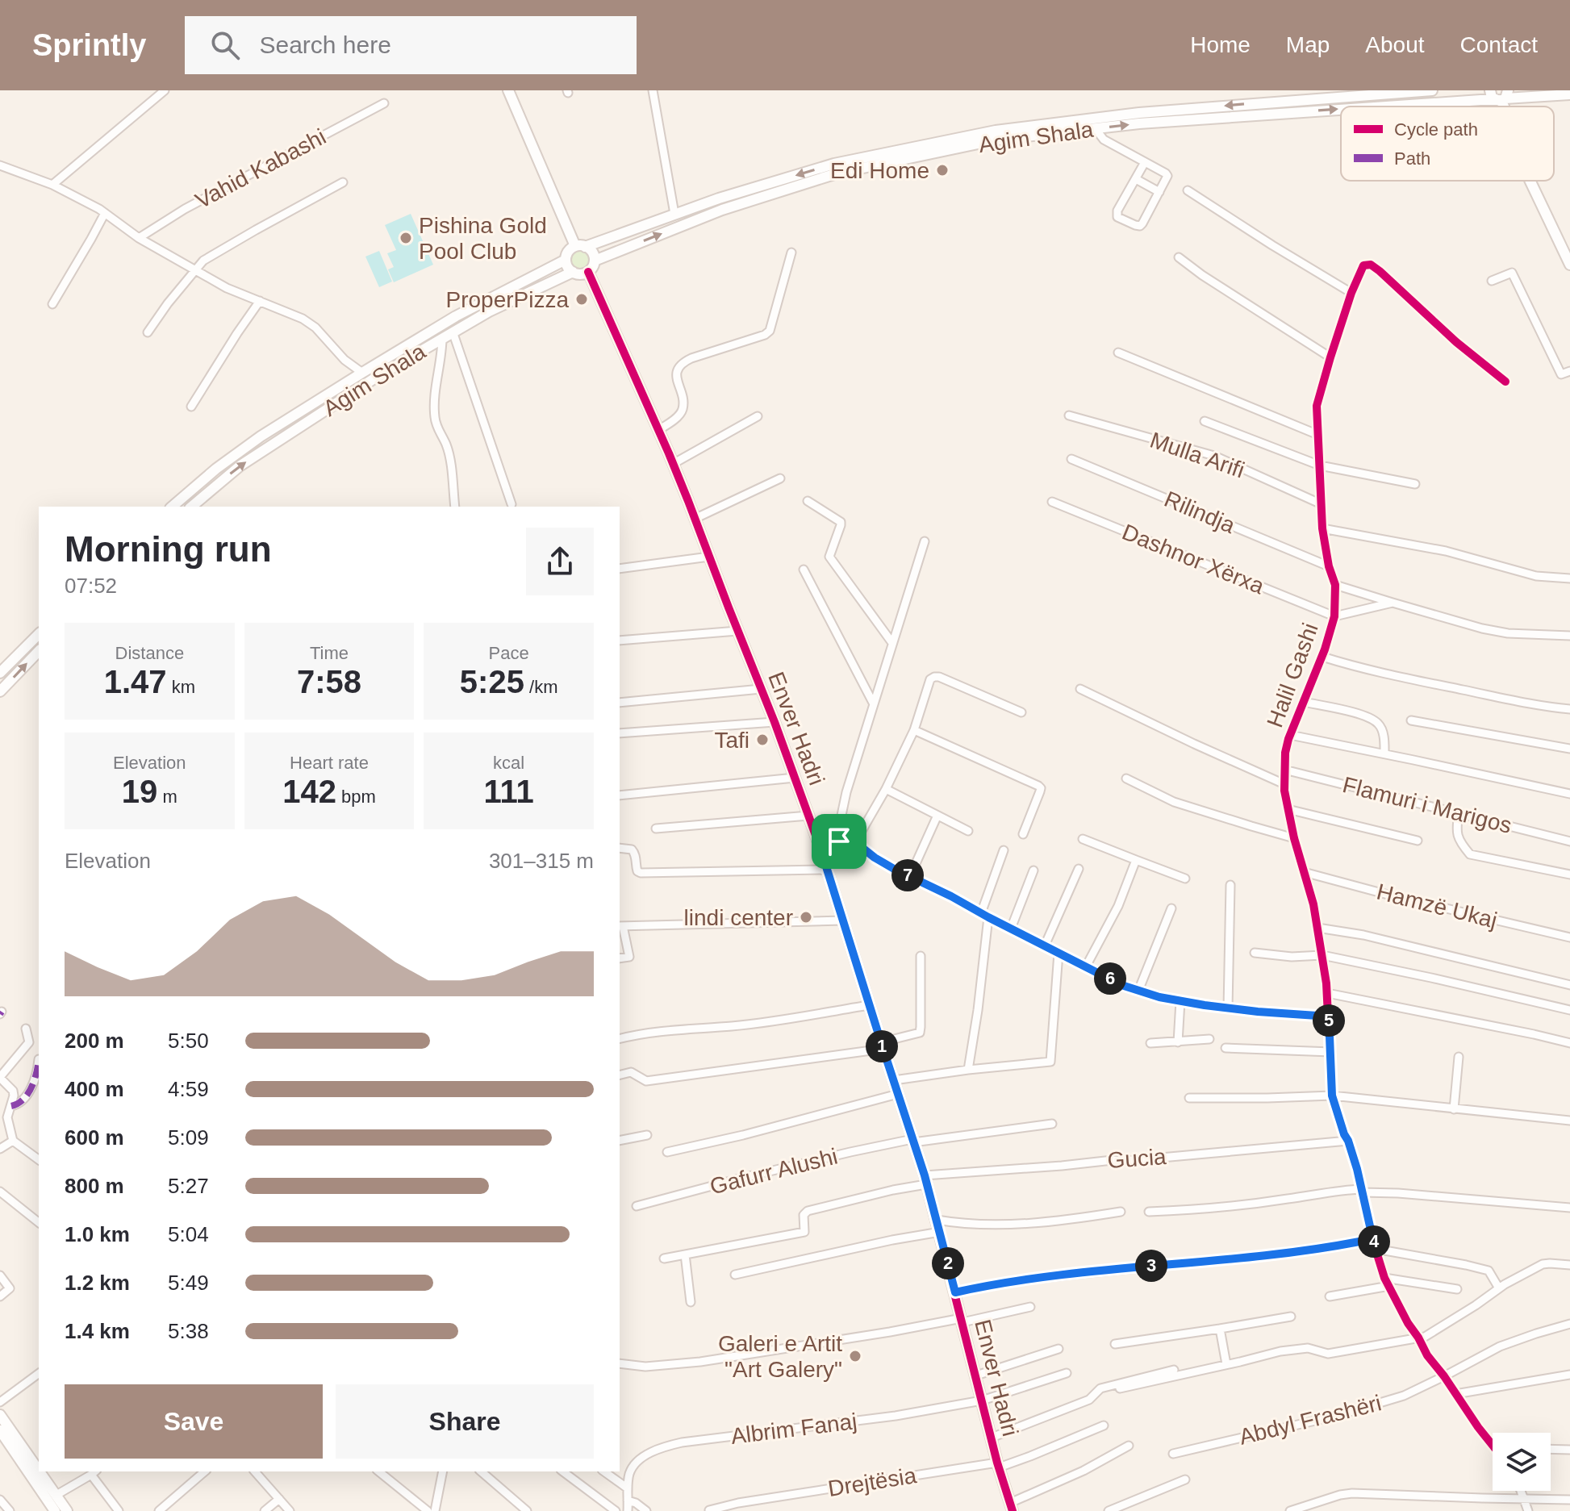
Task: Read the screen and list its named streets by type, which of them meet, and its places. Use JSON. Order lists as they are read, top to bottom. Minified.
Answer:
{"streets":{"main road":["Agim Shala","Enver Hadri"],"street":["Vahid Kabashi","Mulla Arifi","Rilindja","Dashnor Xërxa","Halil Gashi","Flamuri i Marigos","Hamzë Ukaj","Gucia","Gafurr Alushi","Abdyl Frashëri","Albrim Fanaj","Drejtësia"]},"crossings":[["Agim Shala","Enver Hadri"],["Mulla Arifi","Halil Gashi"],["Rilindja","Halil Gashi"],["Dashnor Xërxa","Halil Gashi"],["Halil Gashi","Flamuri i Marigos"],["Halil Gashi","Hamzë Ukaj"],["Halil Gashi","Gucia"],["Halil Gashi","Abdyl Frashëri"],["Enver Hadri","Gucia"],["Enver Hadri","Gafurr Alushi"],["Enver Hadri","Albrim Fanaj"],["Enver Hadri","Drejtësia"]],"places":["Edi Home","Pishina Gold Pool Club","ProperPizza","Tafi","lindi center","Galeri e Artit \"Art Galery\""],"legend":["Cycle path","Path"],"page":{"header":"Sprintly","search":"Search here","nav":["Home","Map","About","Contact"],"heading":["Morning run","07:52"],"stats":[["Distance","1.47 km"],["Time","7:58"],["Pace","5:25 /km"],["Elevation","19 m"],["Heart rate","142 bpm"],["kcal","111"]],"chart":["Elevation","301–315 m"],"pins":["7","6","5","1","4","2","3"],"list":[{"name":"200 m","note":"5:50"},{"name":"400 m","note":"4:59"},{"name":"600 m","note":"5:09"},{"name":"800 m","note":"5:27"},{"name":"1.0 km","note":"5:04"},{"name":"1.2 km","note":"5:49"},{"name":"1.4 km","note":"5:38"}],"buttons":["Save","Share"]}}
